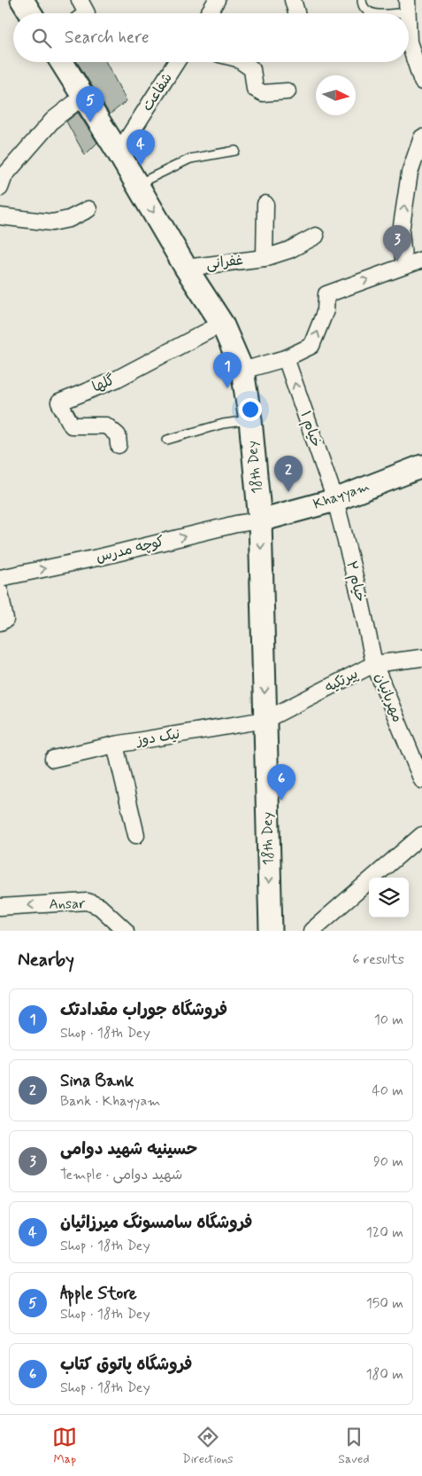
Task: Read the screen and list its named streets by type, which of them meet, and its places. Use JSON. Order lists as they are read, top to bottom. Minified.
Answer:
{"streets":{"main road":["18th Dey","Khayyam"],"street":["شفاعت","غفرانی","گلها","خیام ۱","کوچه مدرس","خیام ۲","پیرتکیه","مهربانیان","نیک دوز","Ansar"]},"crossings":[["شفاعت","18th Dey"],["غفرانی","18th Dey"],["گلها","18th Dey"],["خیام ۱","Khayyam"],["خیام ۱","خیام ۲"],["18th Dey","Khayyam"],["18th Dey","کوچه مدرس"],["18th Dey","پیرتکیه"],["18th Dey","نیک دوز"],["Khayyam","کوچه مدرس"],["Khayyam","خیام ۲"],["خیام ۲","پیرتکیه"],["خیام ۲","مهربانیان"],["پیرتکیه","مهربانیان"],["پیرتکیه","نیک دوز"]],"one_way":["خیام ۱","18th Dey","کوچه مدرس","Ansar"],"north":"right","page":{"search":"Search here","pins":["5","4","3","1","2","6"],"heading":["Nearby","6 results"],"list":[{"mark":"1","name":"فروشگاه جوراب مقدادتک","note":"Shop · 18th Dey","value":"10 m"},{"mark":"2","name":"Sina Bank","note":"Bank · Khayyam","value":"40 m"},{"mark":"3","name":"حسینیه شهید دوامی","note":"Temple · شهید دوامی","value":"90 m"},{"mark":"4","name":"فروشگاه سامسونگ میرزائیان","note":"Shop · 18th Dey","value":"120 m"},{"mark":"5","name":"Apple Store","note":"Shop · 18th Dey","value":"150 m"},{"mark":"6","name":"فروشگاه پاتوق کتاب","note":"Shop · 18th Dey","value":"180 m"}],"nav":["Map","Directions","Saved"]}}
